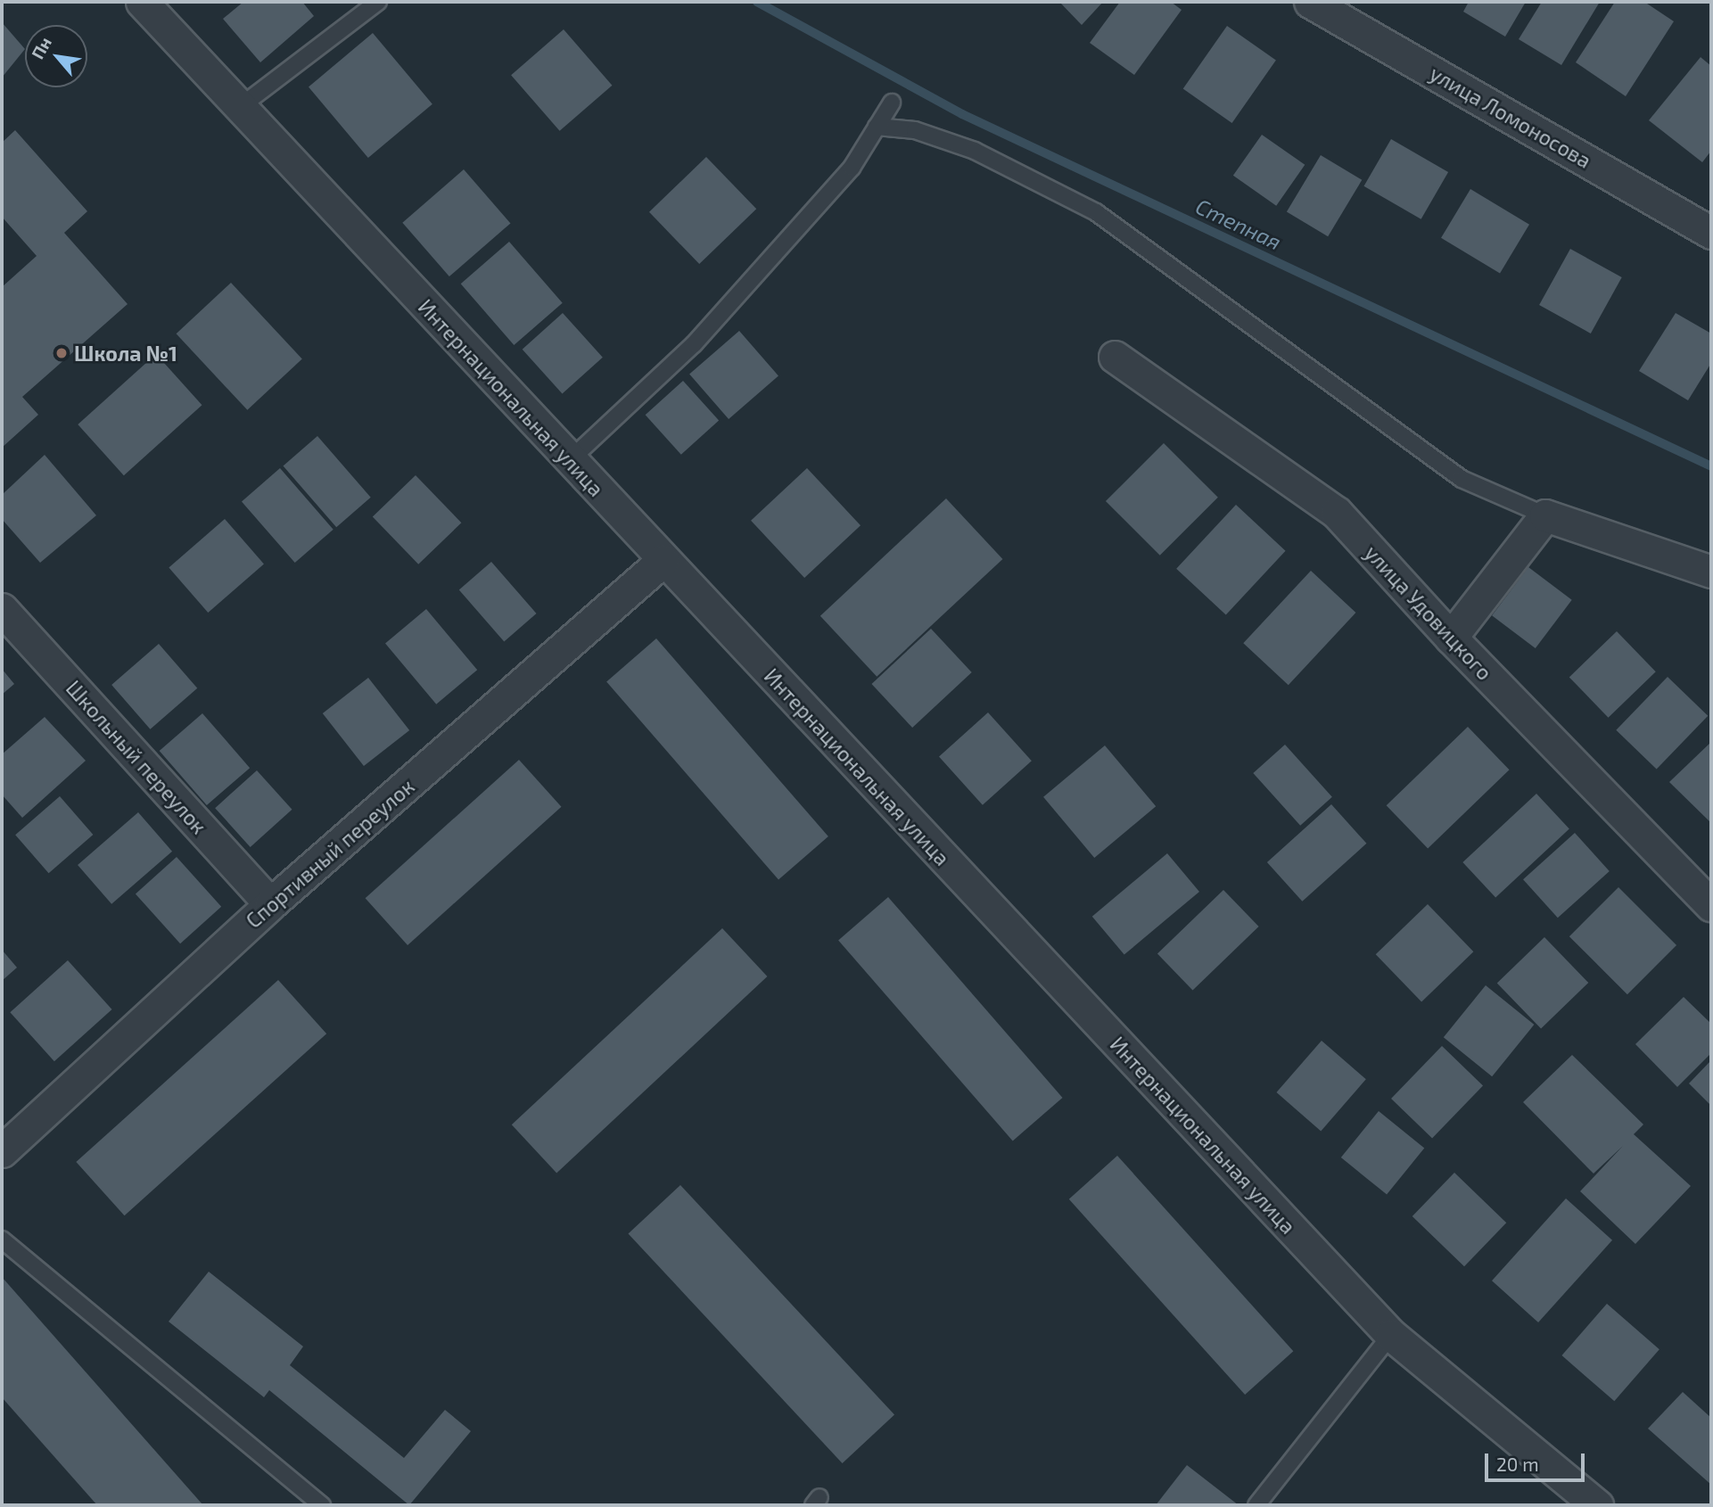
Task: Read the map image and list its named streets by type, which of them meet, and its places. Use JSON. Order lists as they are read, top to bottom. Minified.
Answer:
{"streets":{"street":["улица Ломоносова","Интернациональная улица","улица Удовицкого","Школьный переулок","Спортивный переулок"]},"crossings":[["Интернациональная улица","Спортивный переулок"],["Школьный переулок","Спортивный переулок"]],"water":["Степная"],"places":["Школа №1"],"scale_bar":"20 m","north":"top left"}
